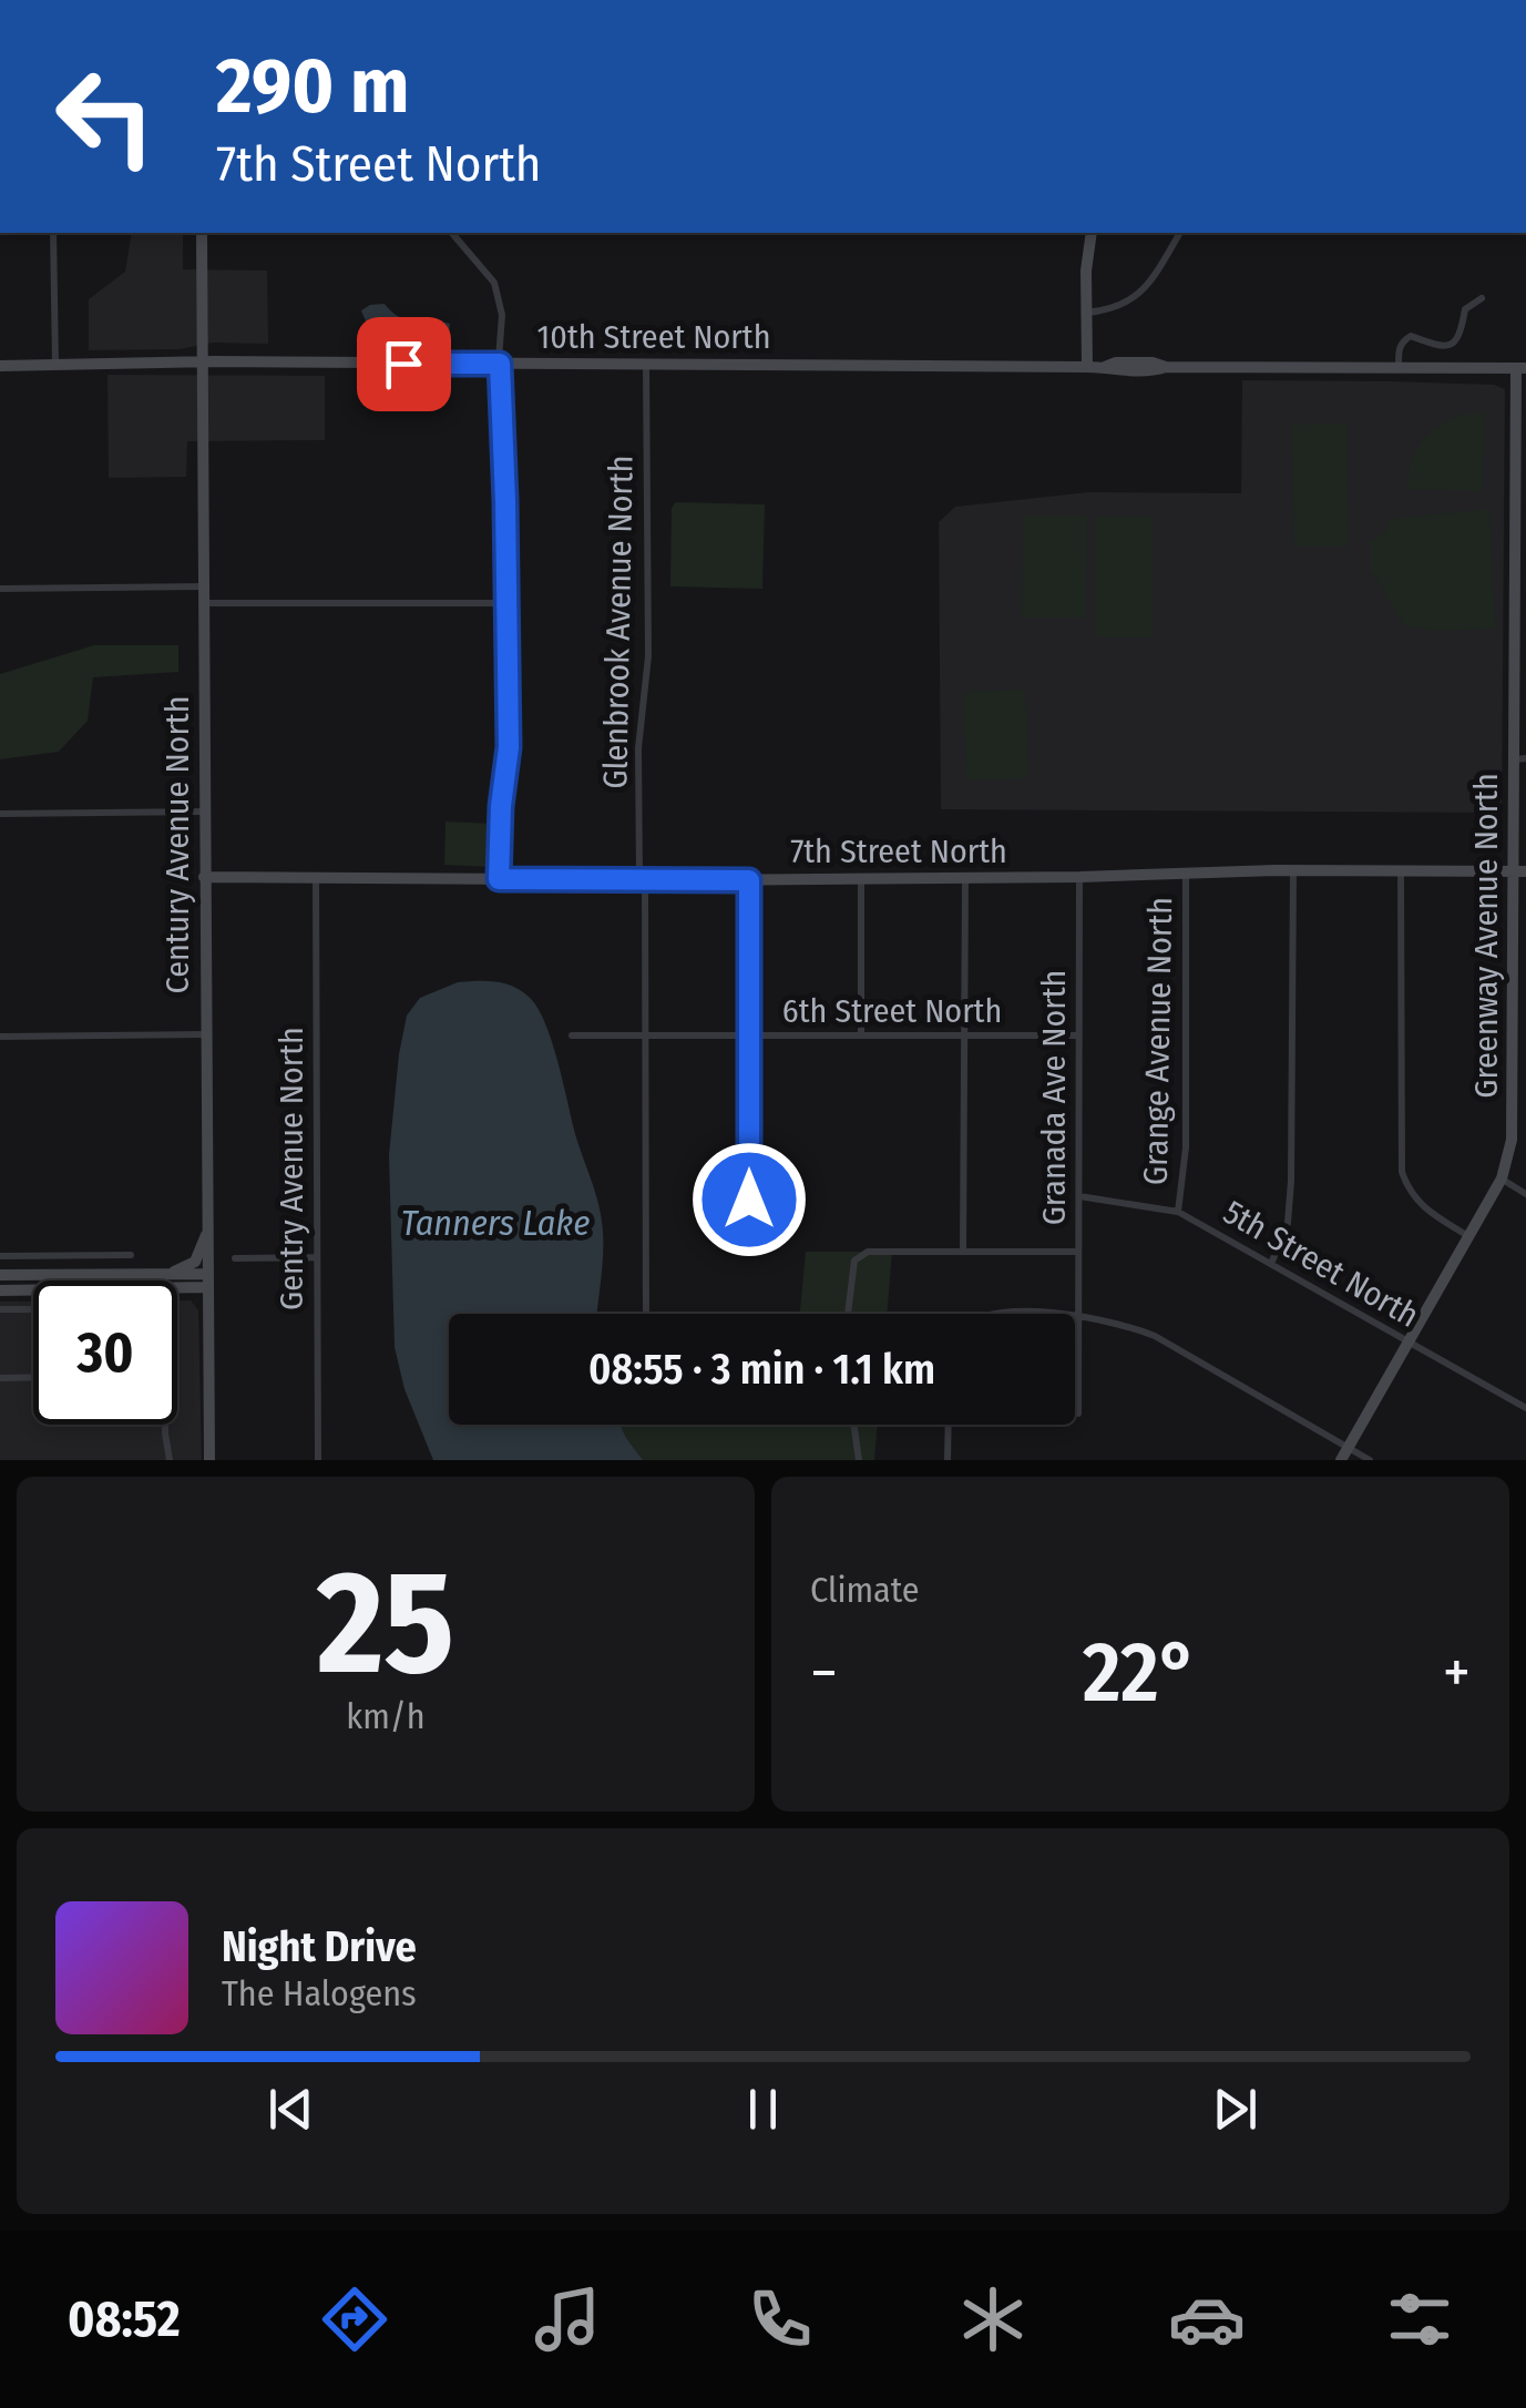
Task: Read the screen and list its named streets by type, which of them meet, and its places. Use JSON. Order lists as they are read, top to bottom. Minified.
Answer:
{"streets":{"street":["10th Street North","Glenbrook Avenue North","Century Avenue North","7th Street North","Greenway Avenue North","6th Street North","Grange Avenue North","Granada Ave North","Gentry Avenue North","5th Street North"]},"crossings":[["10th Street North","Glenbrook Avenue North"],["10th Street North","Century Avenue North"],["10th Street North","Greenway Avenue North"],["Glenbrook Avenue North","7th Street North"],["Glenbrook Avenue North","6th Street North"],["Century Avenue North","7th Street North"],["7th Street North","Greenway Avenue North"],["7th Street North","Grange Avenue North"],["7th Street North","Granada Ave North"],["7th Street North","Gentry Avenue North"],["Greenway Avenue North","5th Street North"],["6th Street North","Granada Ave North"],["Grange Avenue North","5th Street North"],["Granada Ave North","5th Street North"]],"water":["Tanners Lake"],"page":{"turn":["290 m","7th Street North"],"limit":"30","trip":"08:55 · 3 min · 1.1 km","tile":[["25","km/h"],"Climate"],"heat":["−","22°","+"],"song":["Night Drive","The Halogens"],"tabs":"08:52"}}
